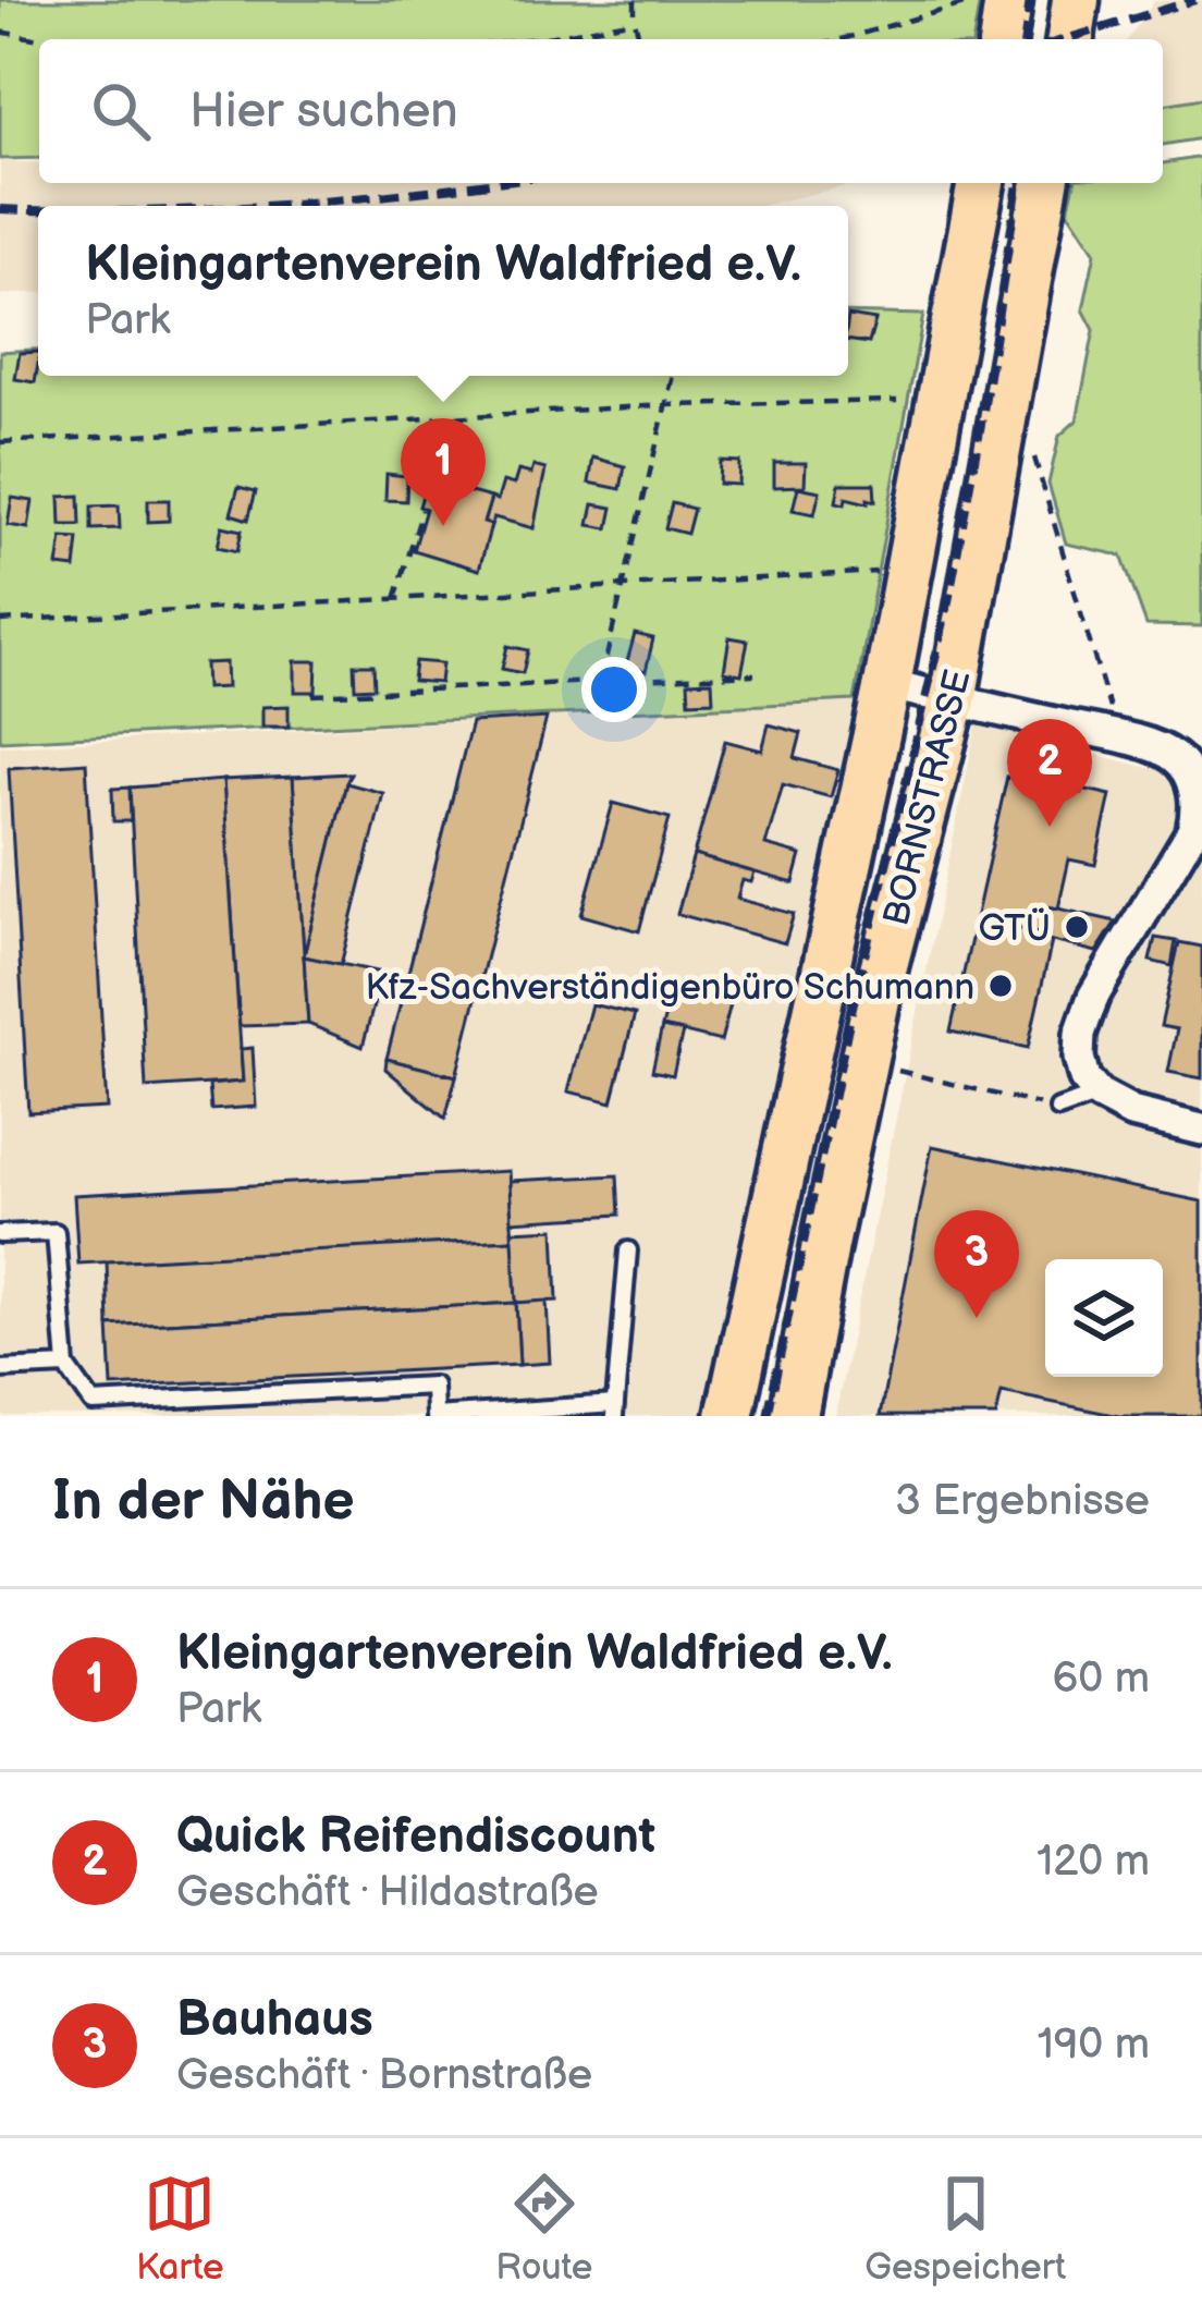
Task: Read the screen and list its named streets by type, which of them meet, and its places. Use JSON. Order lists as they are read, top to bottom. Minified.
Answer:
{"streets":{"main road":["BORNSTRASSE"]},"places":["GTÜ","Kfz-Sachverständigenbüro Schumann"],"page":{"search":"Hier suchen","popup":["Kleingartenverein Waldfried e.V.","Park"],"pins":["1","2","3"],"heading":["In der Nähe","3 Ergebnisse"],"list":[{"mark":"1","name":"Kleingartenverein Waldfried e.V.","note":"Park","value":"60 m"},{"mark":"2","name":"Quick Reifendiscount","note":"Geschäft · Hildastraße","value":"120 m"},{"mark":"3","name":"Bauhaus","note":"Geschäft · Bornstraße","value":"190 m"}],"nav":["Karte","Route","Gespeichert"]}}
